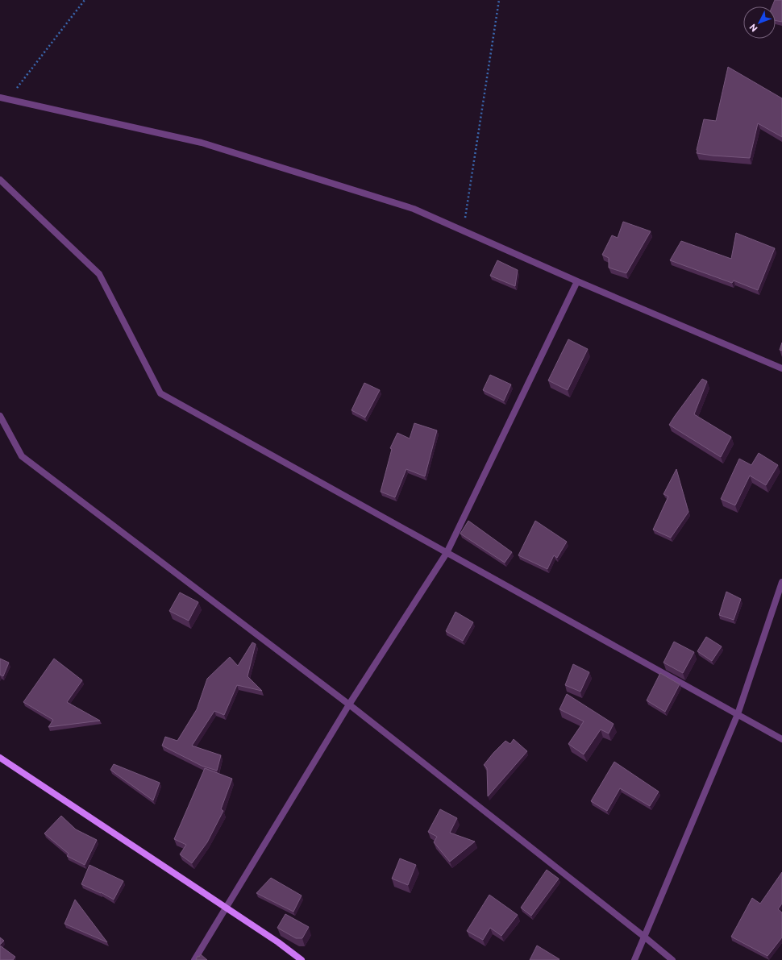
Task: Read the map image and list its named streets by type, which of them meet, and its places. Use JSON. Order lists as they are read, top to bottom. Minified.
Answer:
{"north":"bottom left"}
